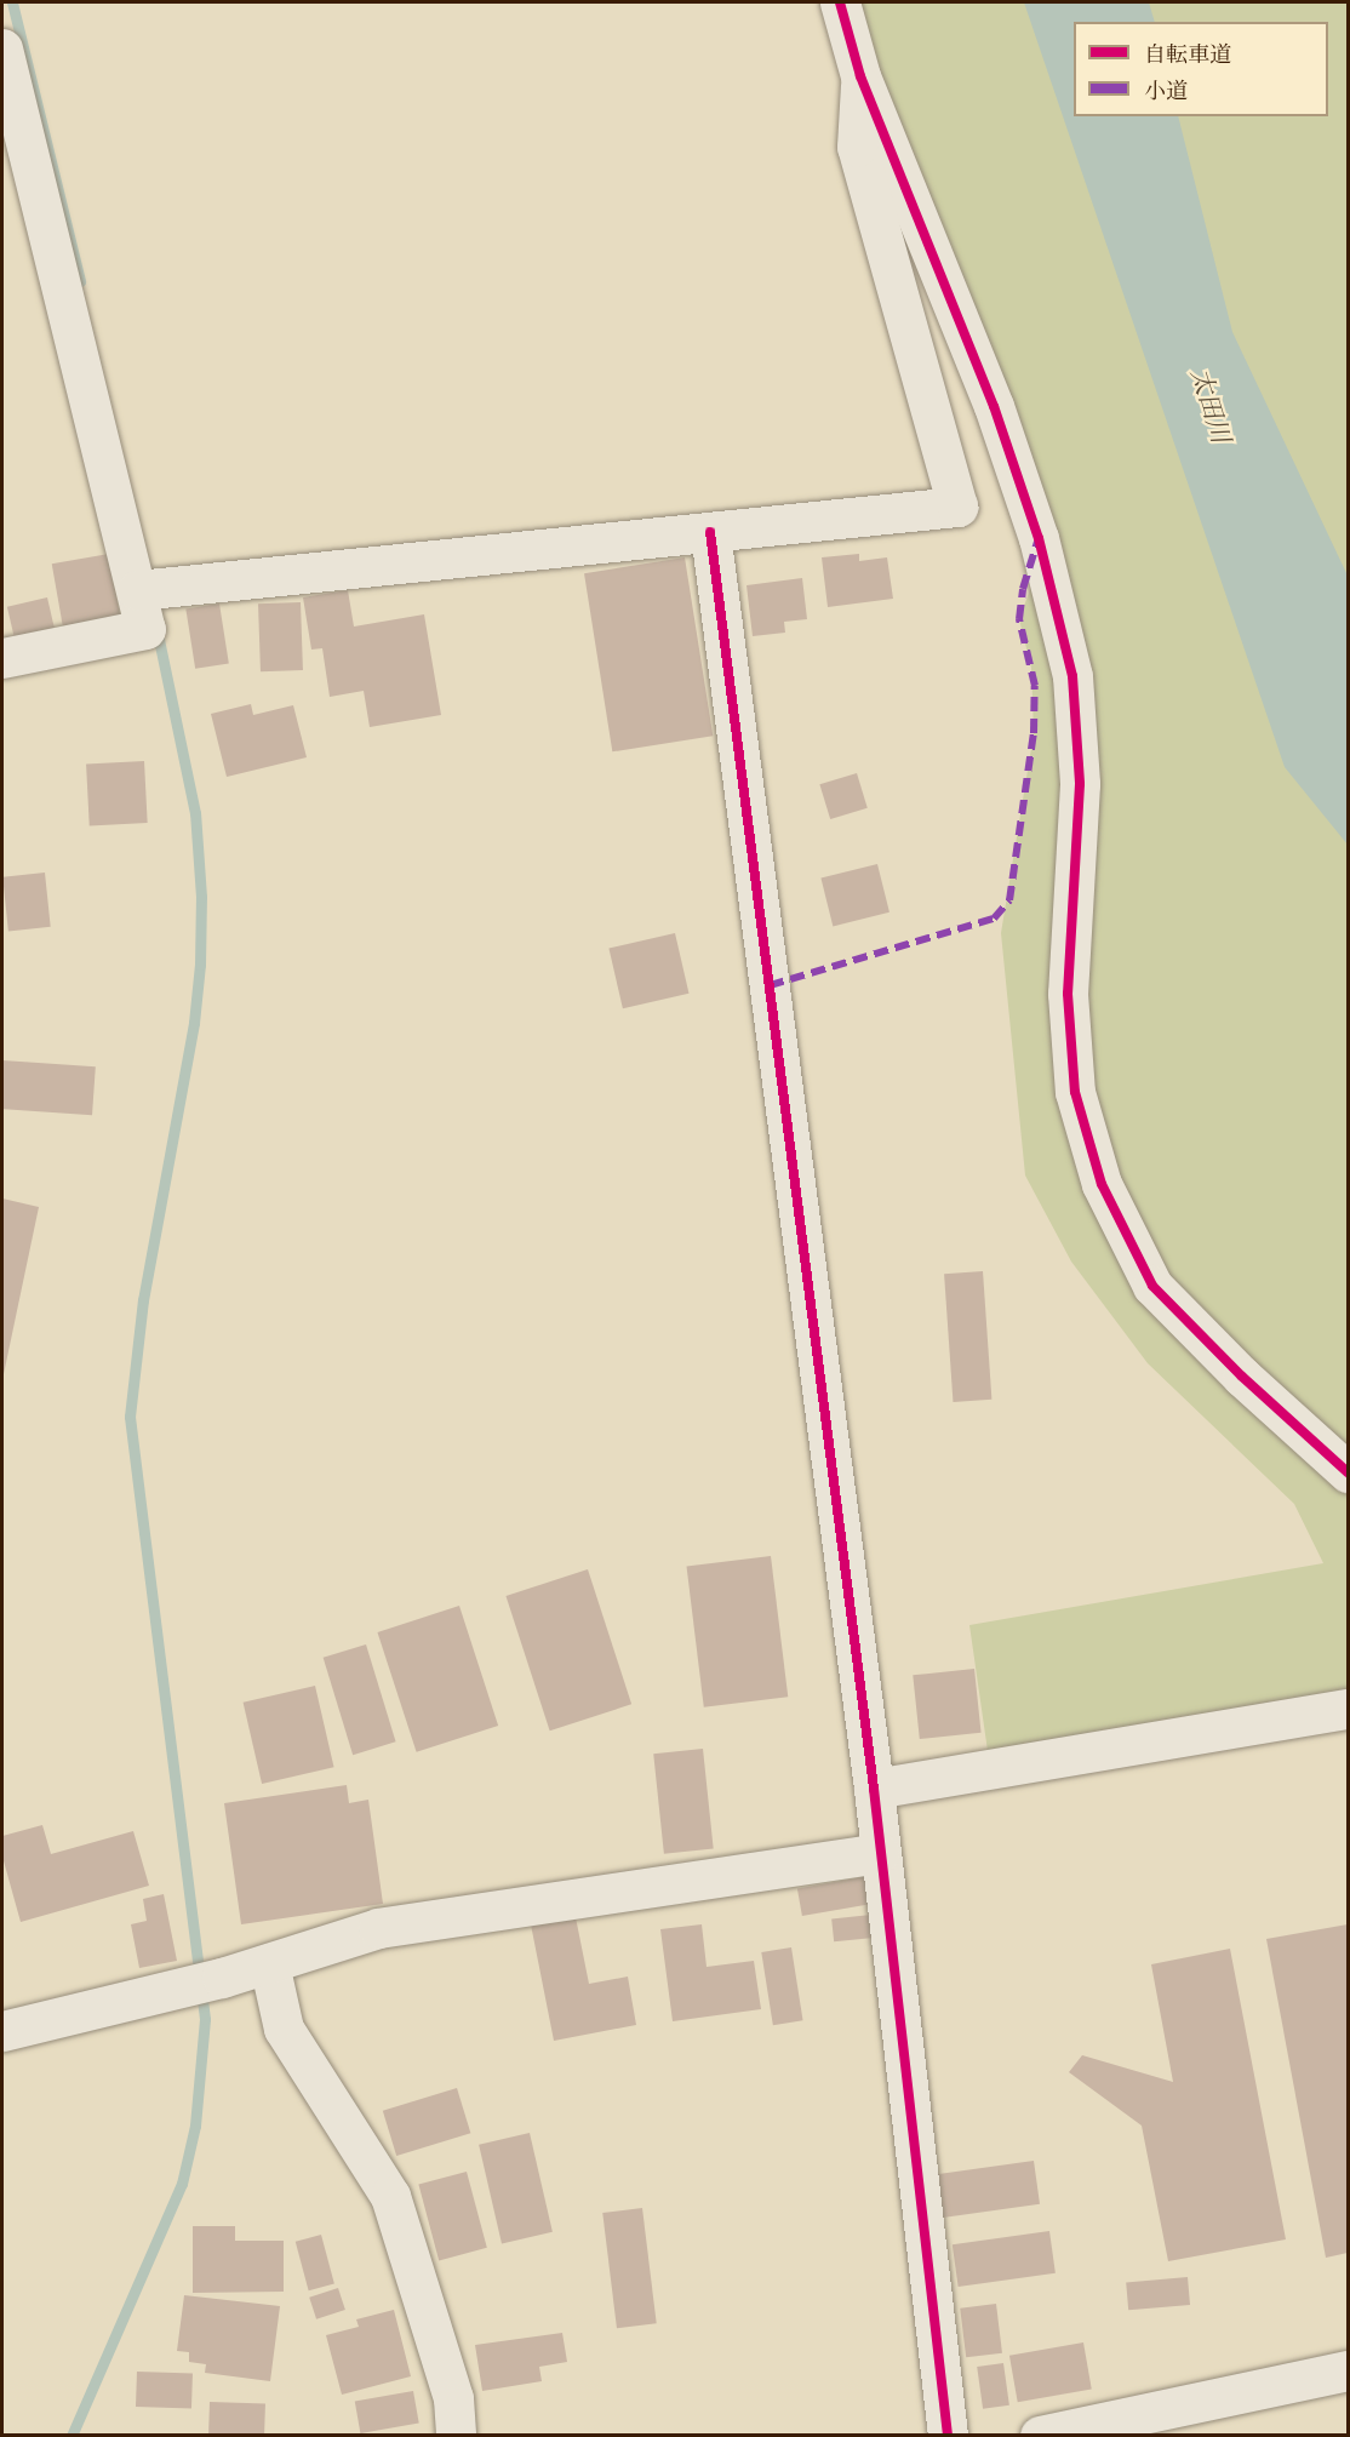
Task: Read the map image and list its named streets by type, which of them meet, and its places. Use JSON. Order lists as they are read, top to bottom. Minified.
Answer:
{"water":["太田川"],"legend":["自転車道","小道"]}
